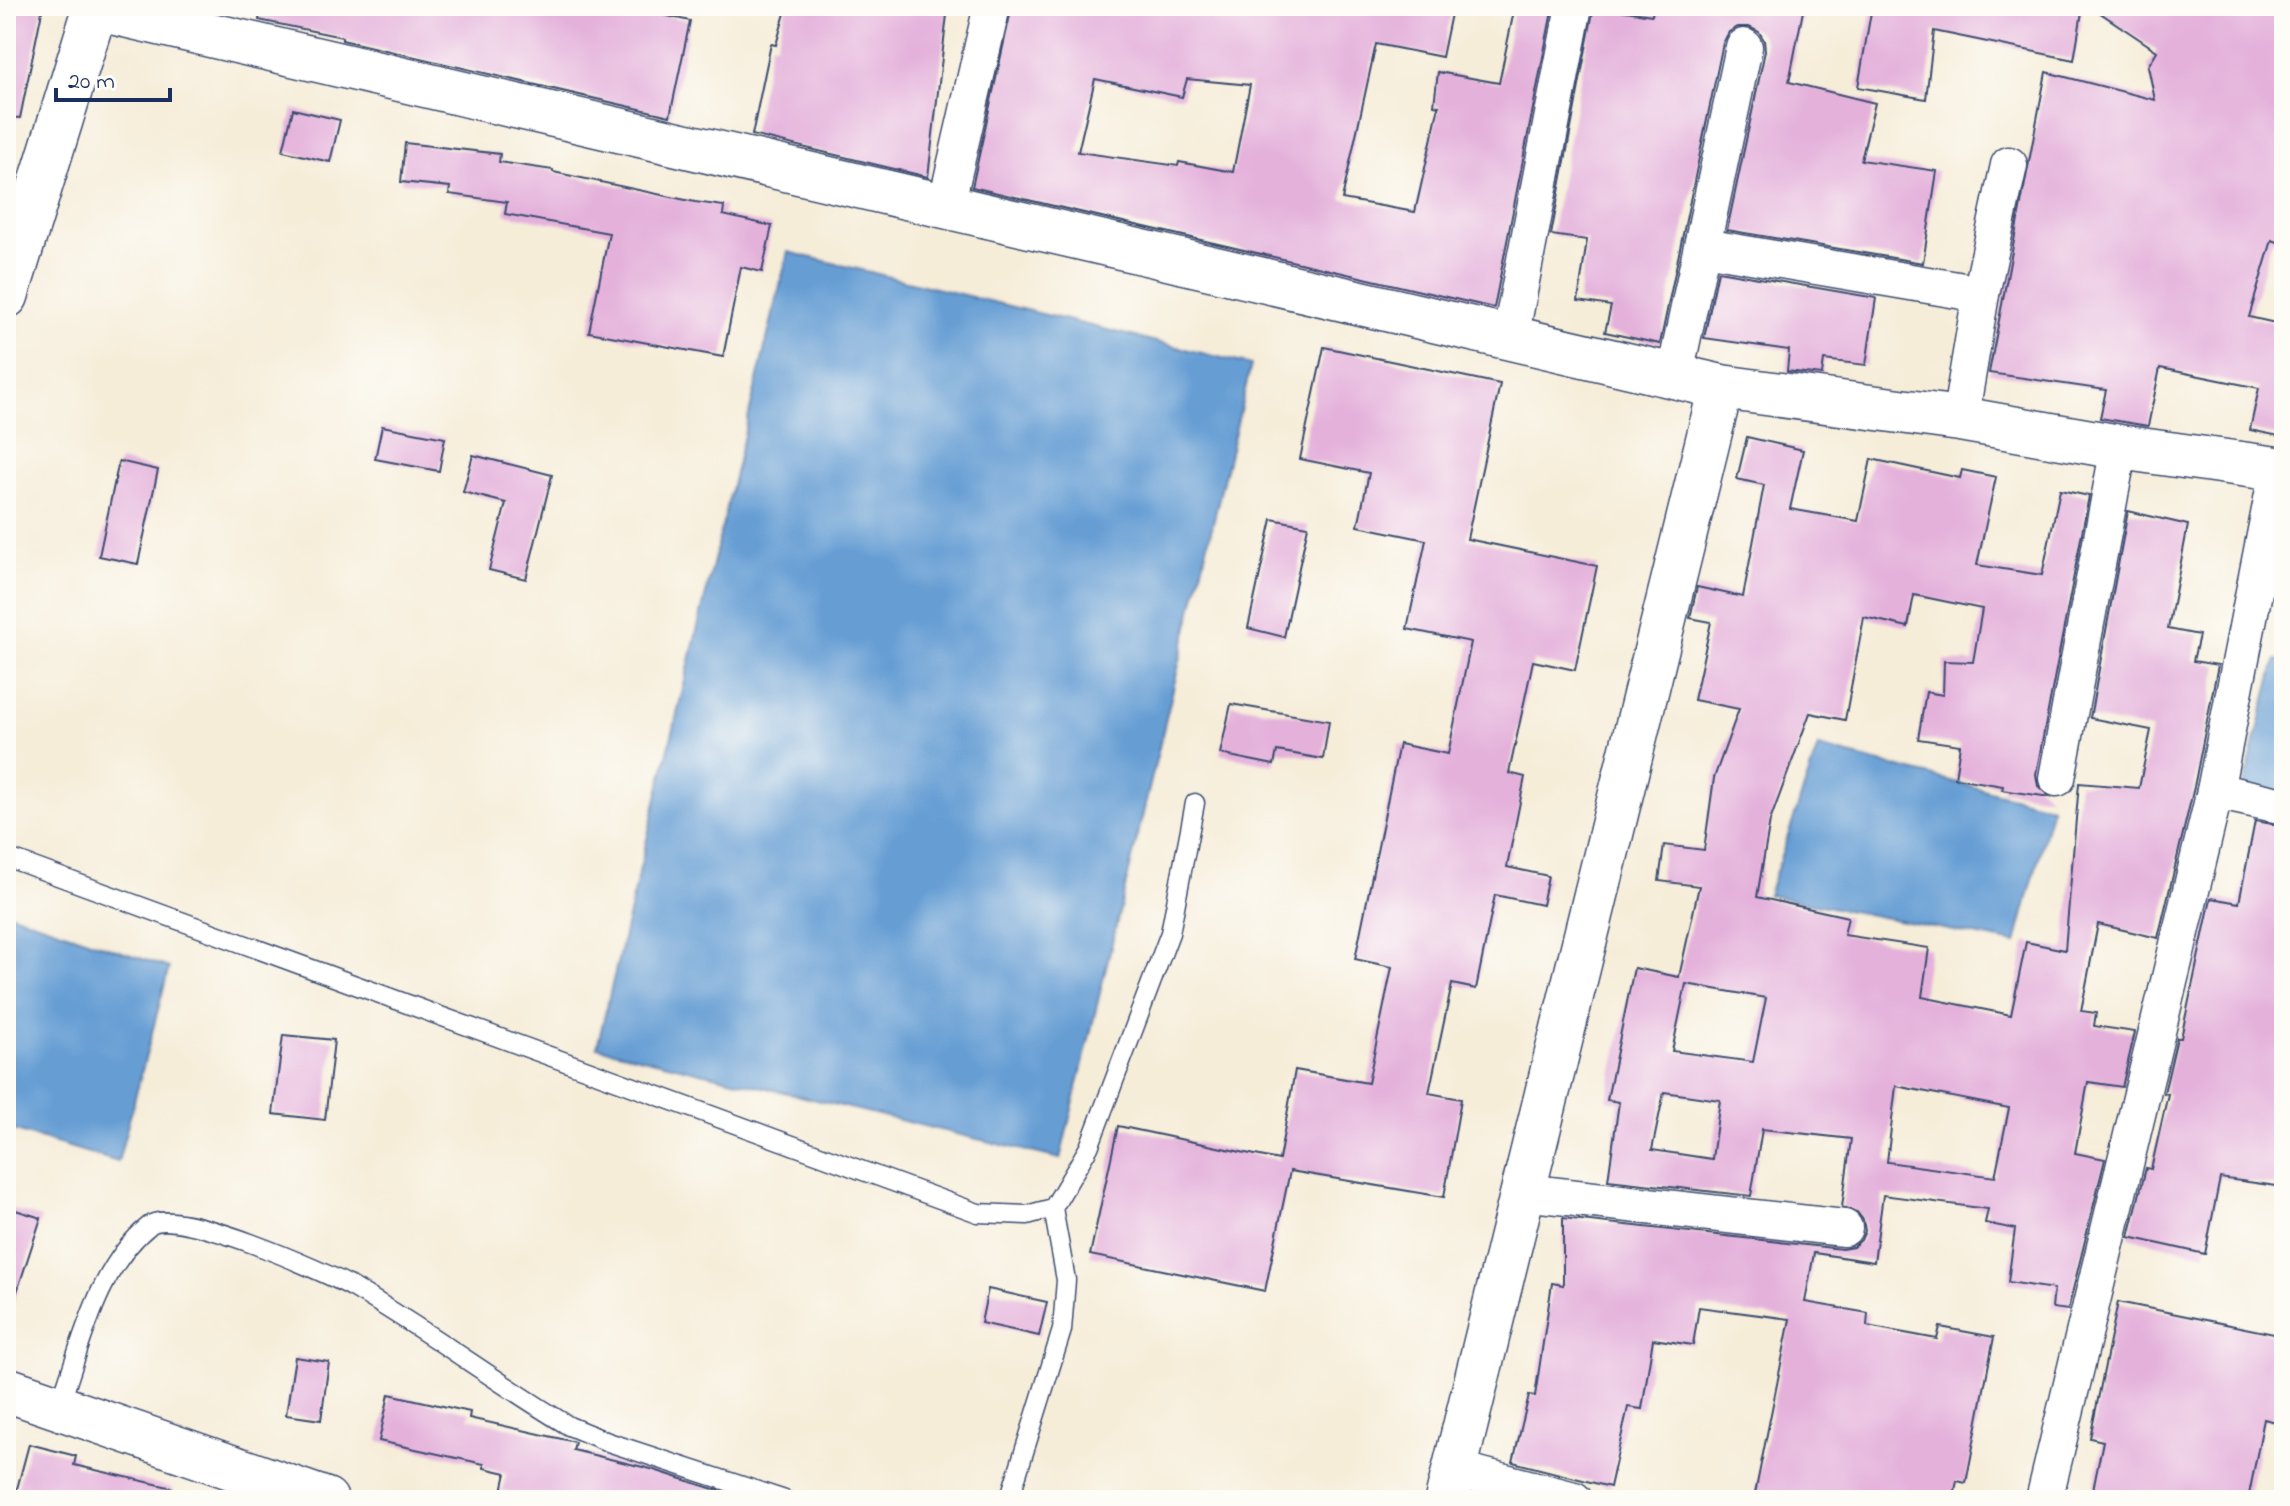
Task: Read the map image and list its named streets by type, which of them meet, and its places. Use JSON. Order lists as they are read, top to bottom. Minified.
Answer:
{"scale_bar":"20 m"}
